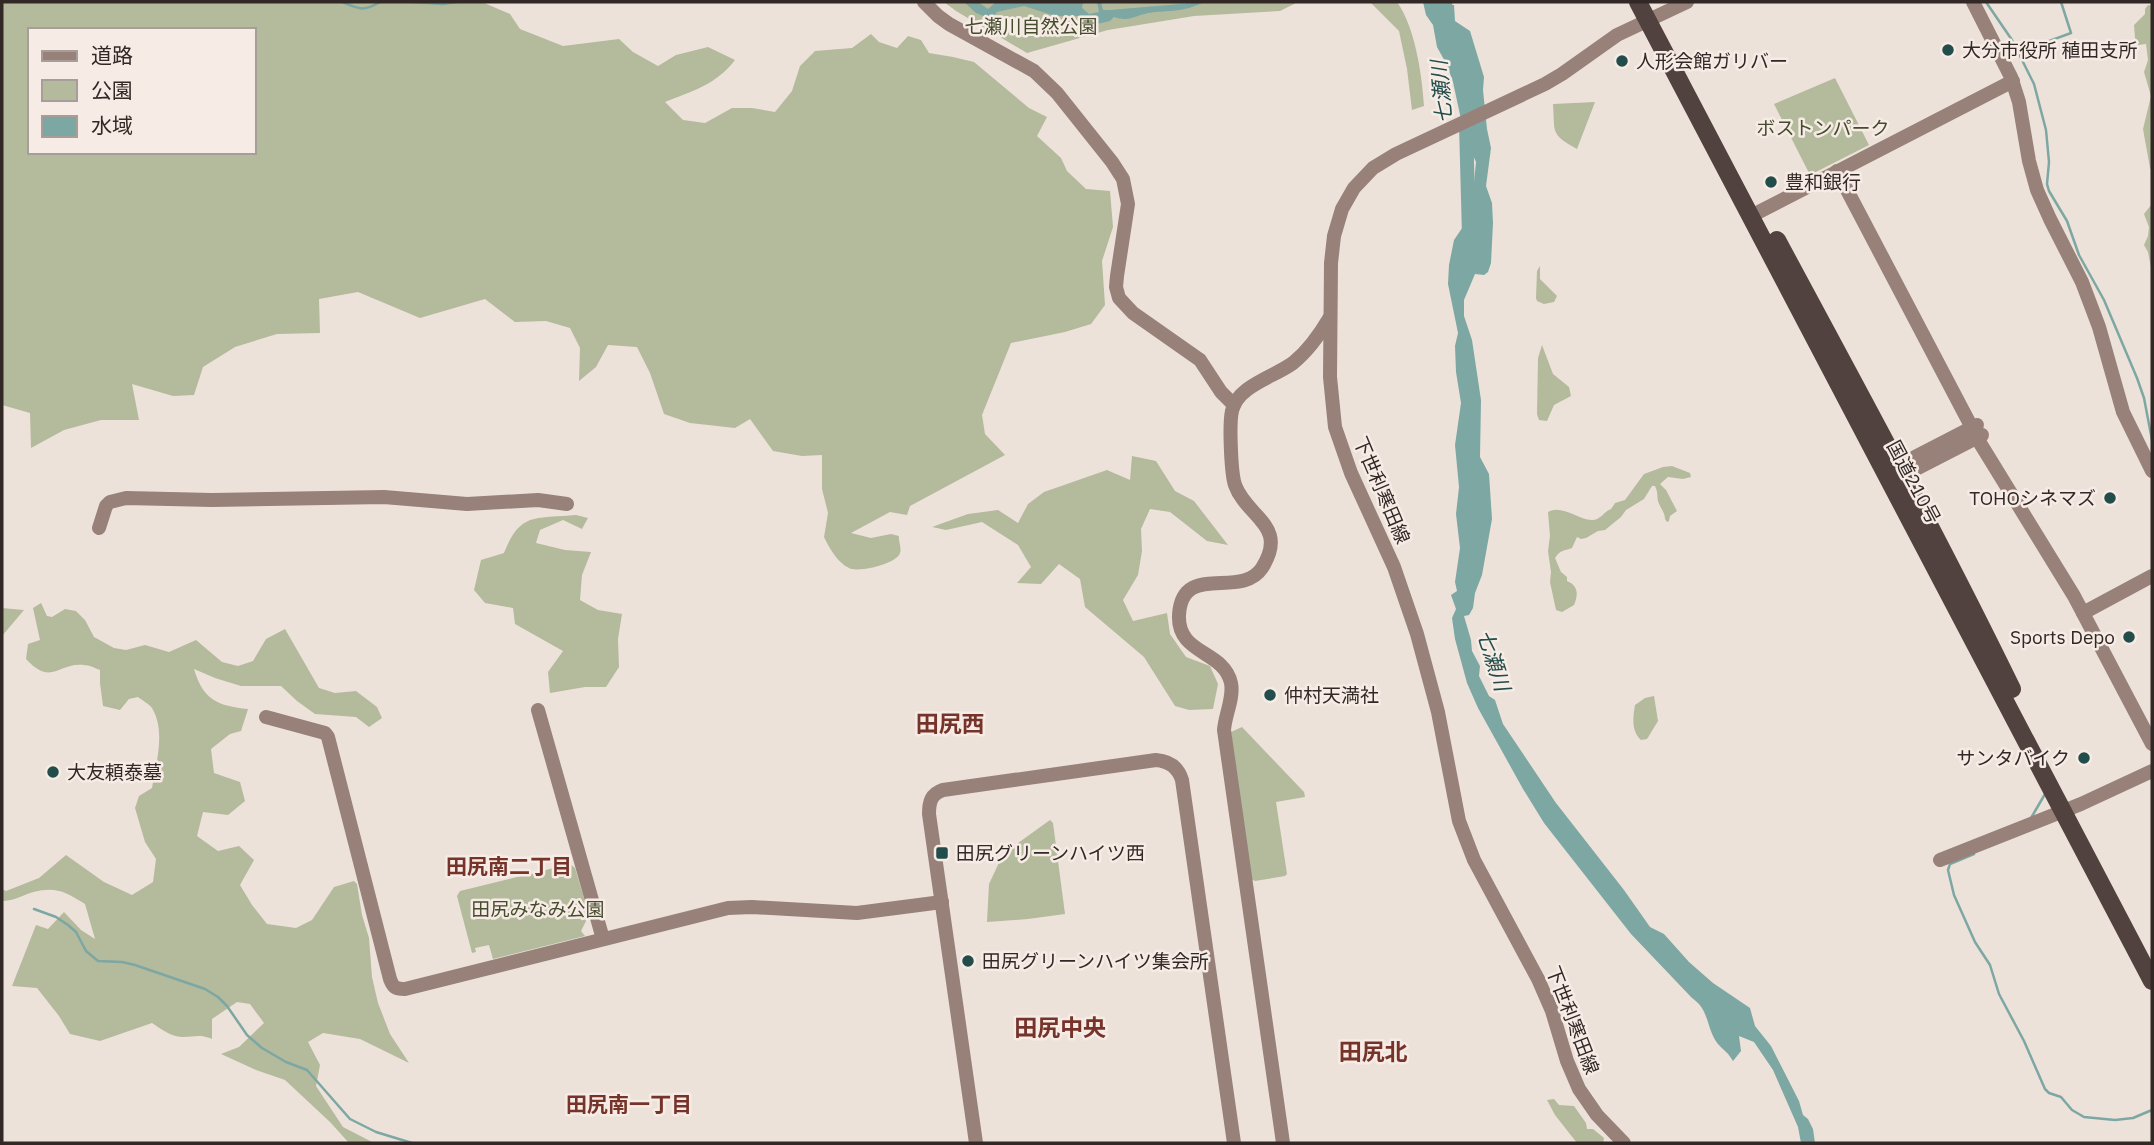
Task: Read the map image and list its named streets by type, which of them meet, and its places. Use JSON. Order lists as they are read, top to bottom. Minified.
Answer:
{"streets":{"highway":["国道210号"],"street":["下世利寒田線"]},"crossings":[["国道210号","下世利寒田線"]],"districts":["田尻西","田尻南二丁目","田尻中央","田尻北","田尻南一丁目"],"water":["七瀬川"],"parks":["七瀬川自然公園","ボストンパーク","田尻みなみ公園"],"places":{"other":["大分市役所 稙田支所","人形会館ガリバー","豊和銀行","TOHOシネマズ","Sports Depo","仲村天満社","サンタバイク","大友頼泰墓","田尻グリーンハイツ集会所"],"transit":["田尻グリーンハイツ西"]},"legend":["道路","公園","水域"]}
